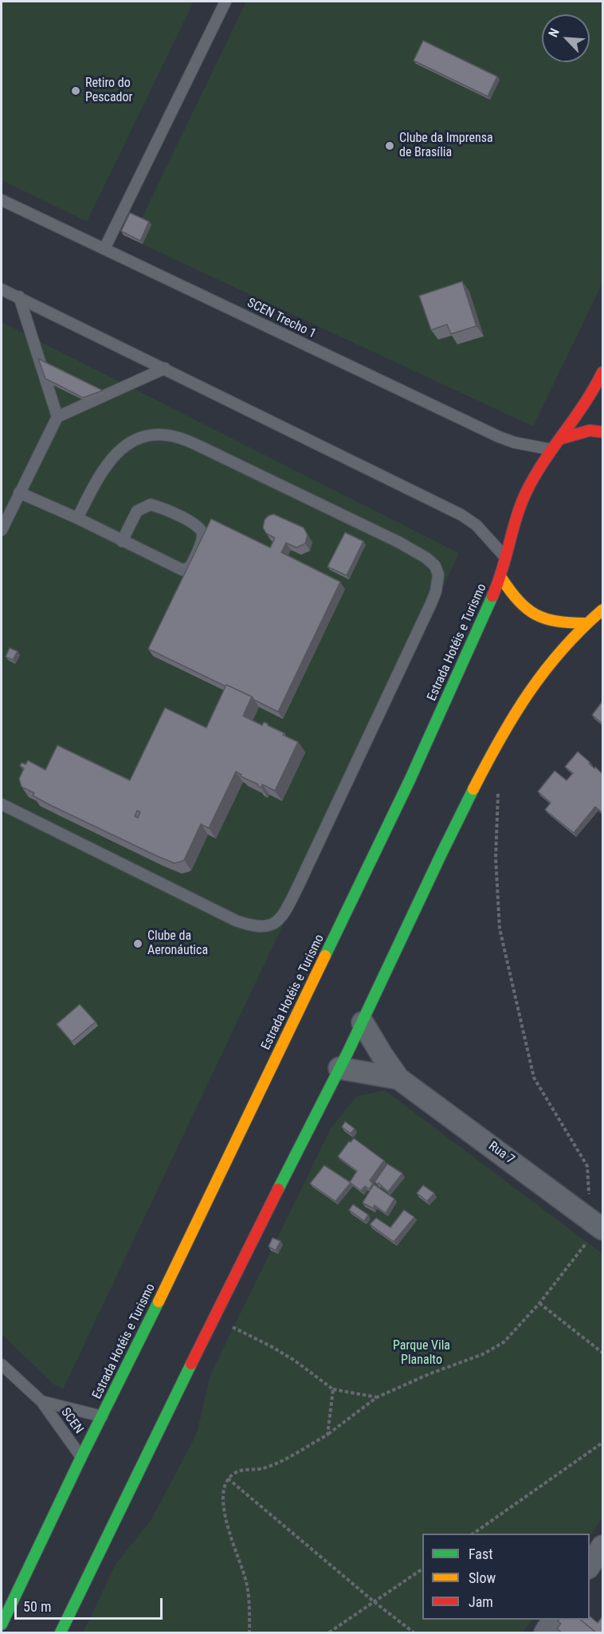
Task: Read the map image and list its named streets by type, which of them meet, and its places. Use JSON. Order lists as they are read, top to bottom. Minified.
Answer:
{"streets":{"main road":["Estrada Hotéis e Turismo"],"street":["Rua 7"],"lane":["SCEN Trecho 1","SCEN"]},"crossings":[["SCEN Trecho 1","Estrada Hotéis e Turismo"],["Estrada Hotéis e Turismo","SCEN"]],"parks":["Parque Vila Planalto"],"places":["Retiro do Pescador","Clube da Imprensa de Brasília","Clube da Aeronáutica"],"legend":["Fast","Slow","Jam"],"scale_bar":"50 m","north":"top left"}
